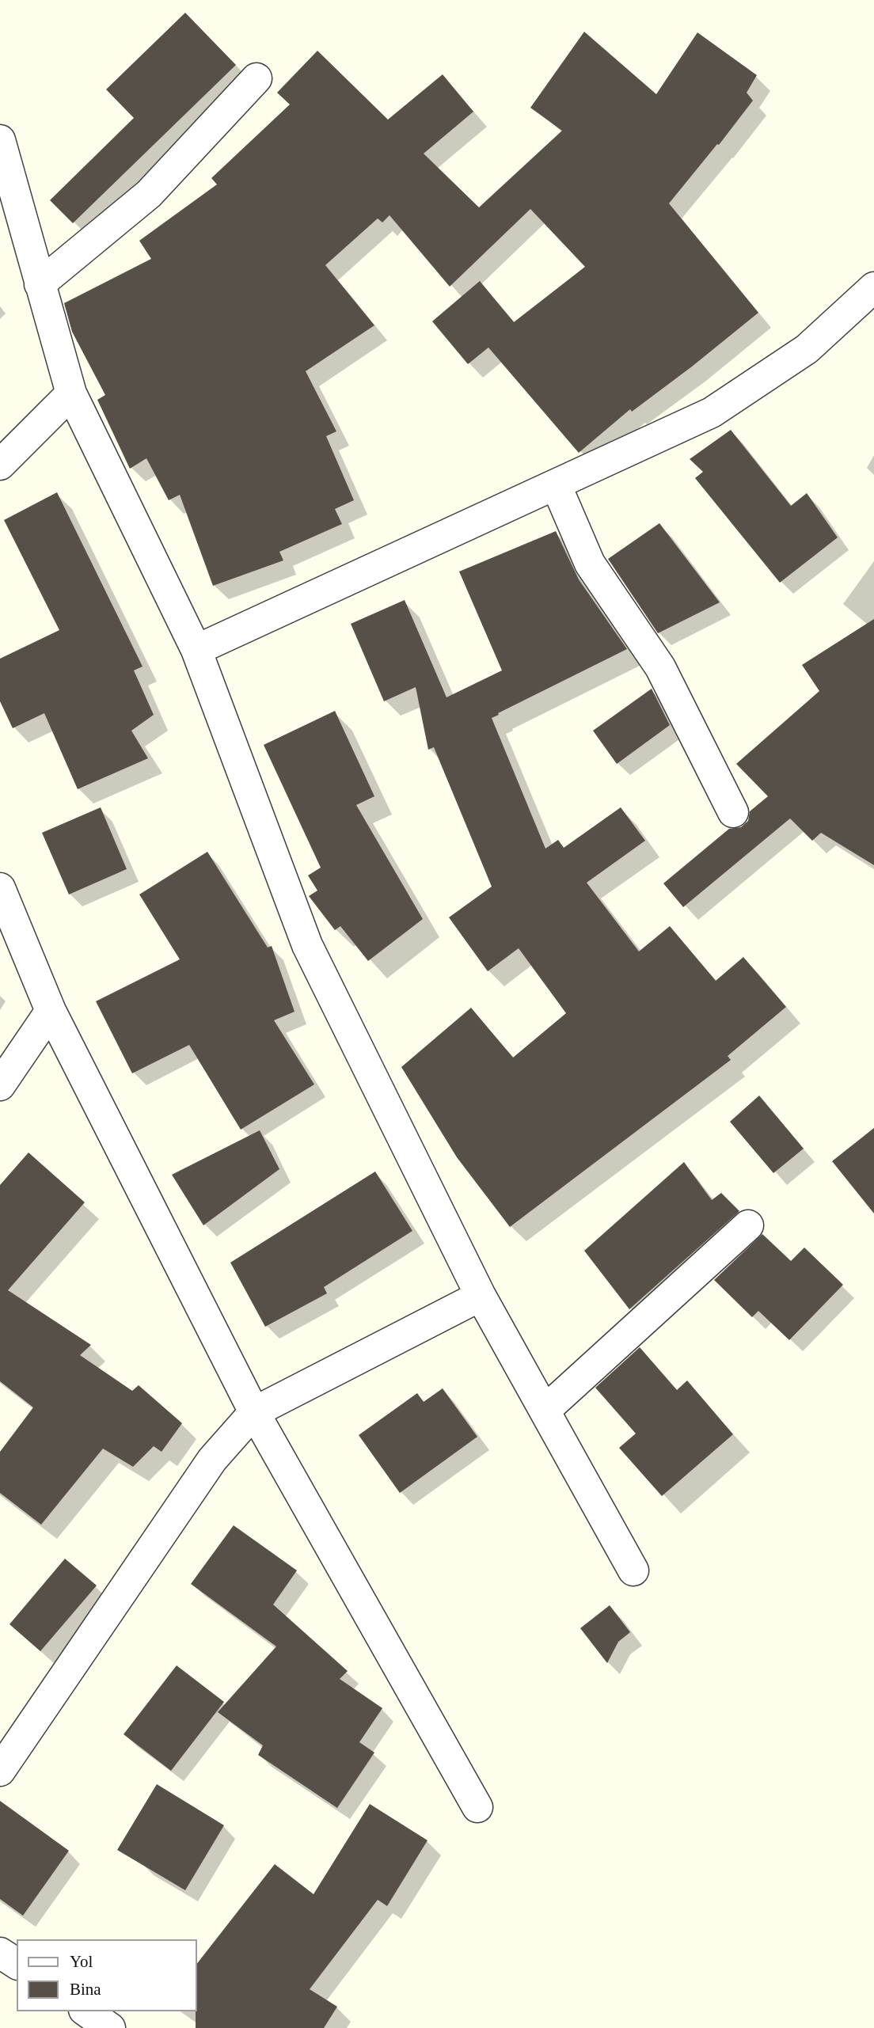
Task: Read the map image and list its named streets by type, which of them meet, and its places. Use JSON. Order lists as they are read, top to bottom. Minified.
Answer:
{"legend":["Yol","Bina"]}
